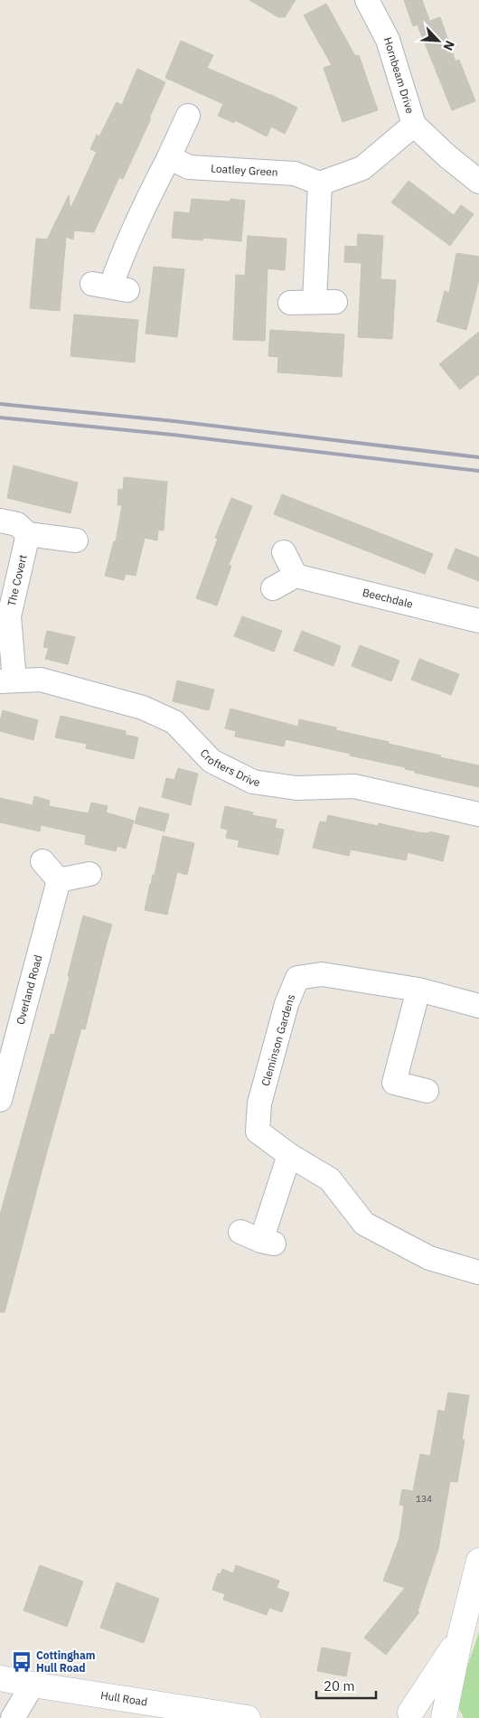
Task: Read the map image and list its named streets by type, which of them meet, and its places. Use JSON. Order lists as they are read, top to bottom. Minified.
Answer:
{"streets":{"main road":["Hull Road"],"street":["Hornbeam Drive","Loatley Green","The Covert","Beechdale","Crofters Drive","Overland Road","Cleminson Gardens"]},"crossings":[["The Covert","Crofters Drive"]],"places":{"bus stop":["Cottingham Hull Road"]},"house_numbers":["134"],"scale_bar":"20 m","north":"bottom right"}
